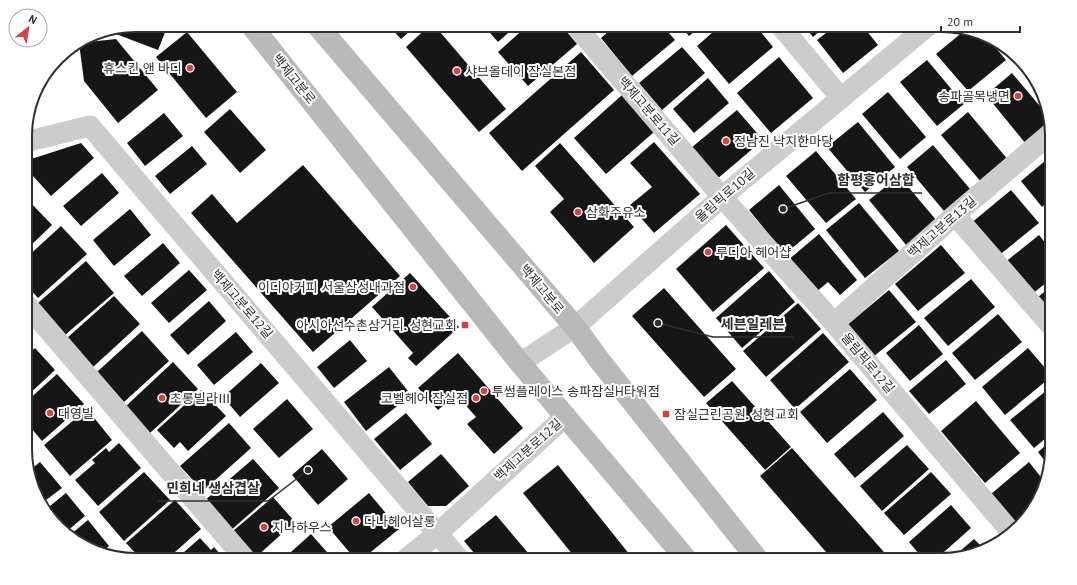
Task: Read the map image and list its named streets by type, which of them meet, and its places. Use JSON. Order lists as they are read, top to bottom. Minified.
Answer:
{"streets":{"main road":["백제고분로"],"street":["백제고분로11길","올림픽로10길","백제고분로13길","백제고분로12길","올림픽로12길"]},"crossings":[["백제고분로","올림픽로10길"],["백제고분로","백제고분로12길"],["백제고분로11길","올림픽로10길"],["백제고분로11길","올림픽로12길"],["올림픽로10길","올림픽로12길"],["백제고분로13길","올림픽로12길"]],"places":{"other":["휴스킨 앤 바디","샤브올데이 잠실본점","송파골목냉면","정남진 낙지한마당","함평홍어삼합","삼화주유소","루디아 헤어샵","이디야커피 서울삼성내과점","세븐일레븐","투썸플레이스 송파잠실H타워점","초롱빌라Ⅲ","코벨헤어 잠실점","대영빌","민희네 생삼겹살","다나헤어살롱","지나하우스"],"transit":["아시아선수촌삼거리. 성현교회","잠실근린공원. 성현교회"]},"scale_bar":"20 m","north":"top right"}
